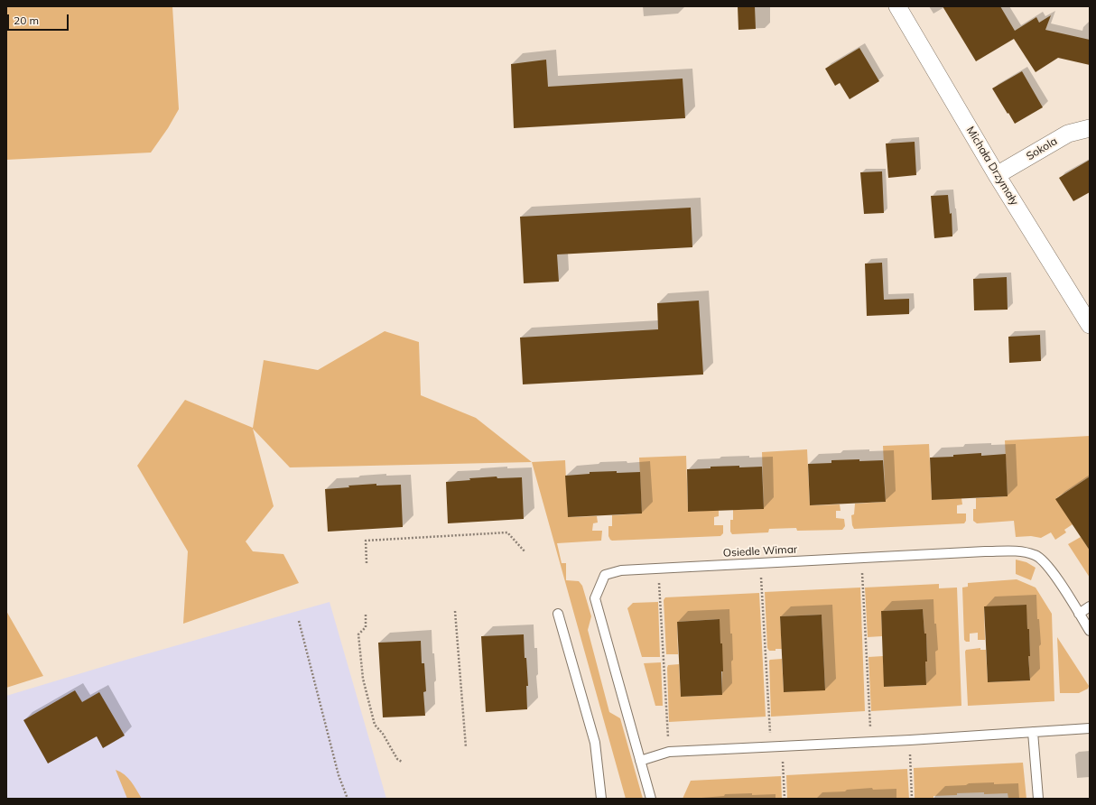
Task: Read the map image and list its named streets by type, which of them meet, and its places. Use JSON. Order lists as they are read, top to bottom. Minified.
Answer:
{"streets":{"street":["Sokola","Michała Drzymały"],"lane":["Osiedle Wimar"]},"crossings":[["Sokola","Michała Drzymały"]],"scale_bar":"20 m"}
